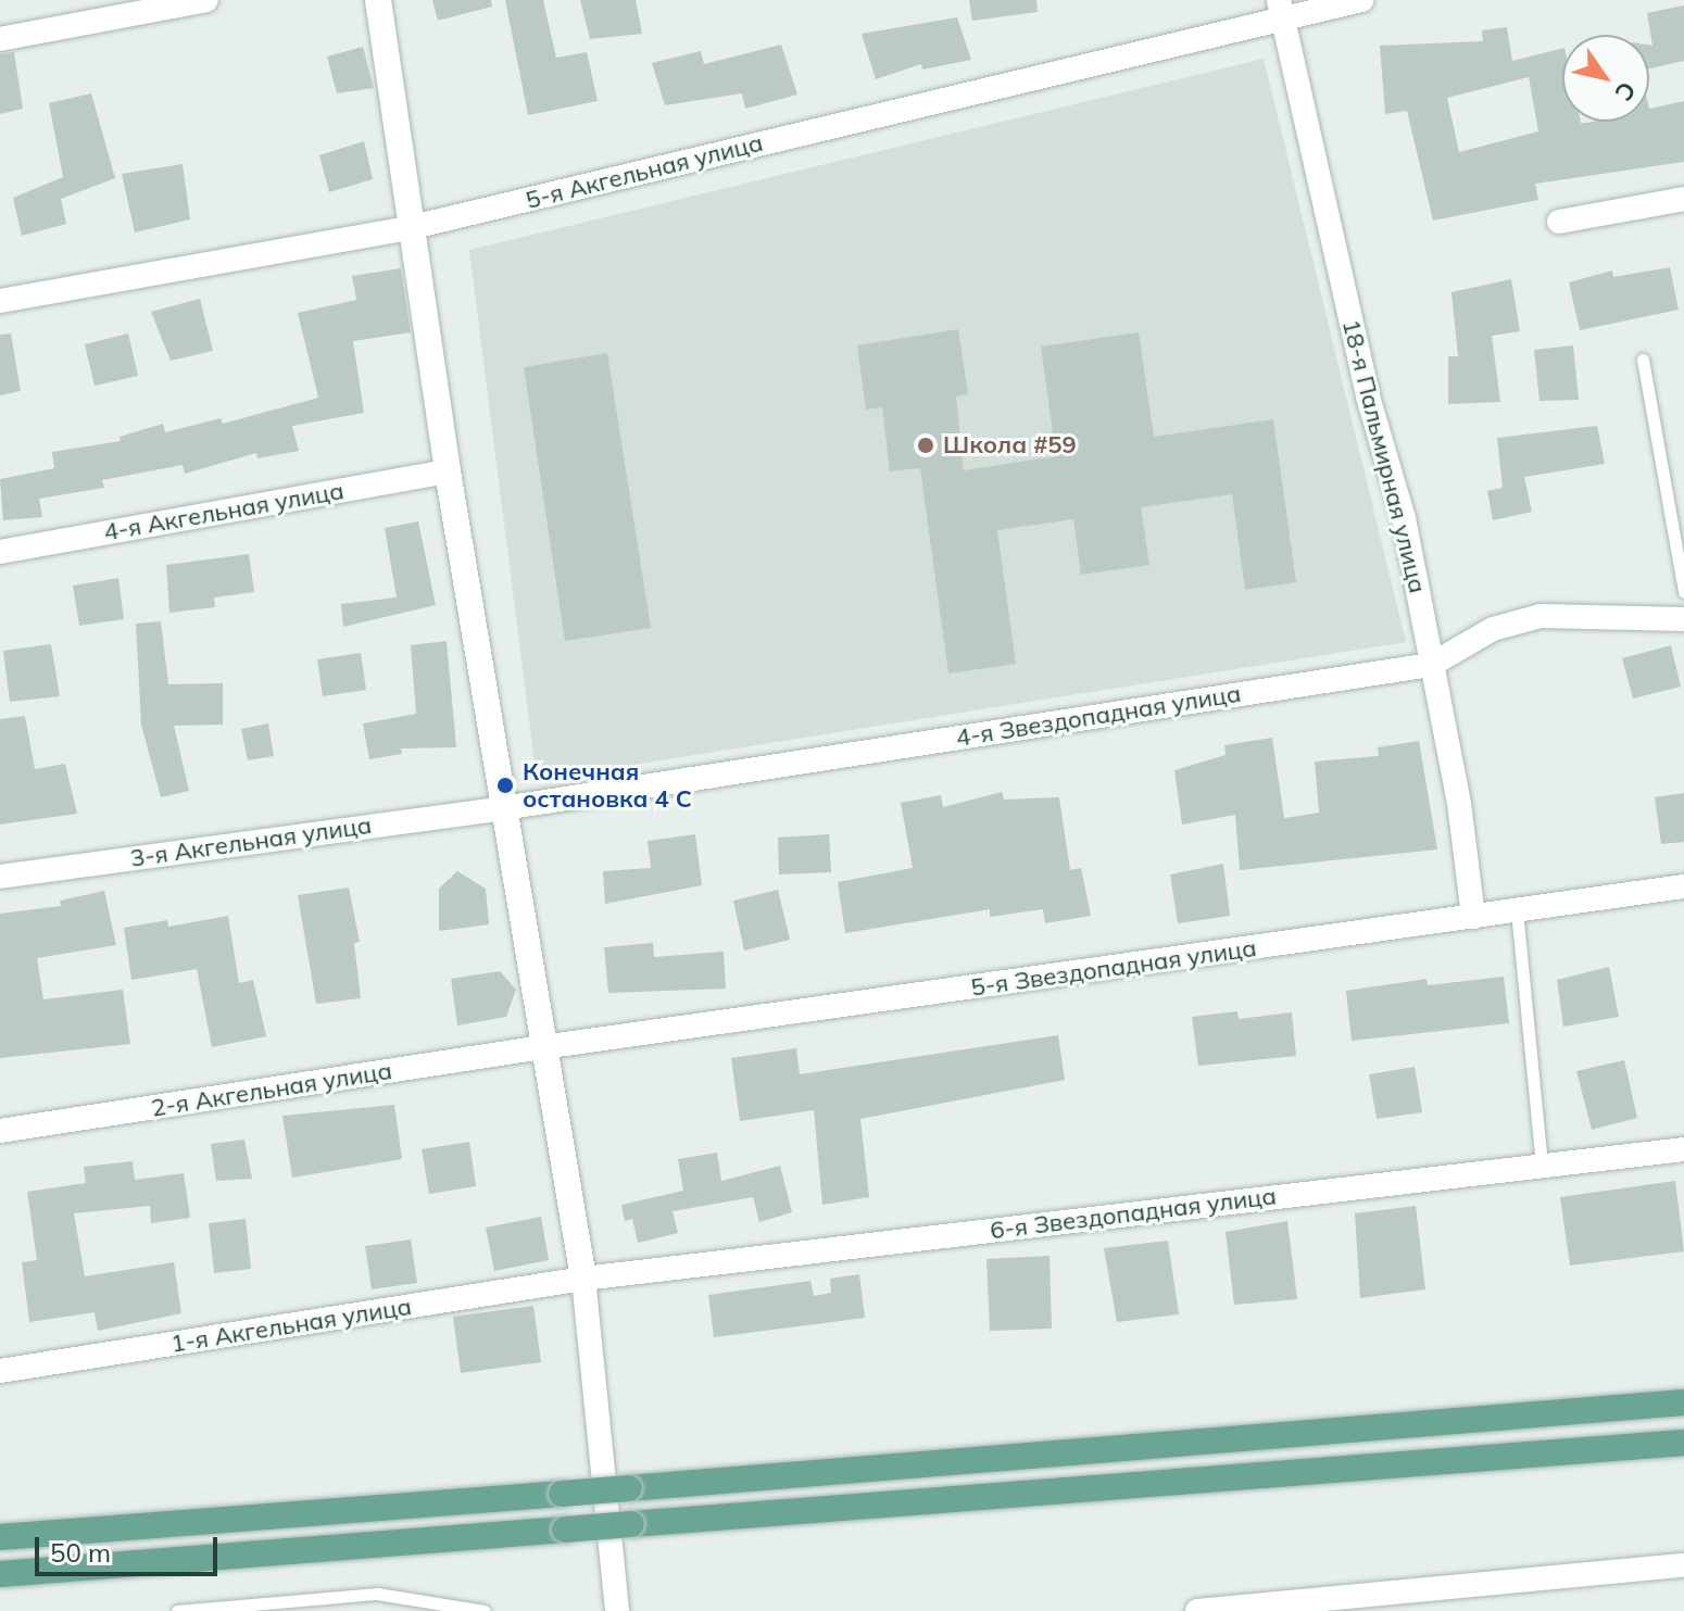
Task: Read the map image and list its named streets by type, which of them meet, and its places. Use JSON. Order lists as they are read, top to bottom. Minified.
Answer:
{"streets":{"street":["5-я Акгельная улица","18-я Пальмирная улица","4-я Акгельная улица","4-я Звездопадная улица","3-я Акгельная улица","5-я Звездопадная улица","2-я Акгельная улица","6-я Звездопадная улица","1-я Акгельная улица"]},"crossings":[["5-я Акгельная улица","18-я Пальмирная улица"],["18-я Пальмирная улица","4-я Звездопадная улица"],["18-я Пальмирная улица","5-я Звездопадная улица"],["4-я Звездопадная улица","3-я Акгельная улица"],["5-я Звездопадная улица","2-я Акгельная улица"],["6-я Звездопадная улица","1-я Акгельная улица"]],"places":["Школа #59","Конечная остановка 4 С"],"scale_bar":"50 m","north":"bottom right"}
